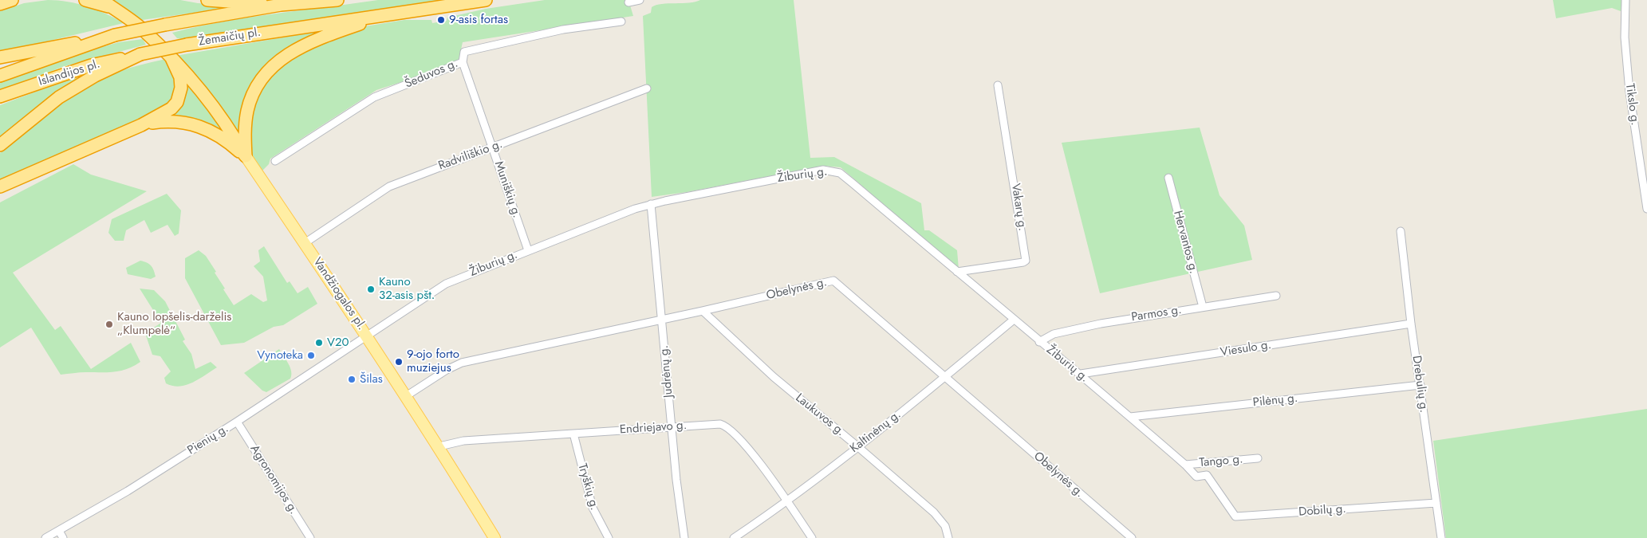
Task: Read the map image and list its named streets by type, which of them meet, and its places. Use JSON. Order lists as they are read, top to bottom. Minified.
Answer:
{"streets":{"highway":["Žemaičių pl.","Islandijos pl.","Vandžiogalos pl."],"street":["Šeduvos g.","Tikslo g.","Radviliškio g.","Žiburių g.","Muniškių g.","Vakarų g.","Hervantos g.","Obelynės g.","Parmos g.","Viesulo g.","Judrėnų g.","Drebulių g.","Pilėnų g.","Laukuvos g.","Endriejavo g.","Kaltinėnų g.","Pienių g.","Tango g.","Agronomijos g.","Tryškių g.","Dobilų g."]},"crossings":[["Žemaičių pl.","Islandijos pl."],["Šeduvos g.","Muniškių g."],["Radviliškio g.","Muniškių g."],["Radviliškio g.","Vandžiogalos pl."],["Žiburių g.","Muniškių g."],["Žiburių g.","Vakarų g."],["Žiburių g.","Vandžiogalos pl."],["Žiburių g.","Parmos g."],["Žiburių g.","Viesulo g."],["Žiburių g.","Judrėnų g."],["Žiburių g.","Pilėnų g."],["Žiburių g.","Kaltinėnų g."],["Žiburių g.","Pienių g."],["Žiburių g.","Tango g."],["Žiburių g.","Dobilų g."],["Hervantos g.","Parmos g."],["Obelynės g.","Vandžiogalos pl."],["Obelynės g.","Judrėnų g."],["Obelynės g.","Laukuvos g."],["Obelynės g.","Kaltinėnų g."],["Vandžiogalos pl.","Endriejavo g."],["Vandžiogalos pl.","Pienių g."],["Viesulo g.","Drebulių g."],["Judrėnų g.","Endriejavo g."],["Drebulių g.","Pilėnų g."],["Drebulių g.","Dobilų g."],["Laukuvos g.","Kaltinėnų g."],["Endriejavo g.","Kaltinėnų g."],["Endriejavo g.","Tryškių g."],["Pienių g.","Agronomijos g."]],"places":["9-asis fortas","Kauno 32-asis pšt.","Kauno lopšelis-darželis „Klumpelė“","V20","Vynoteka","9-ojo forto muziejus","Šilas"]}
